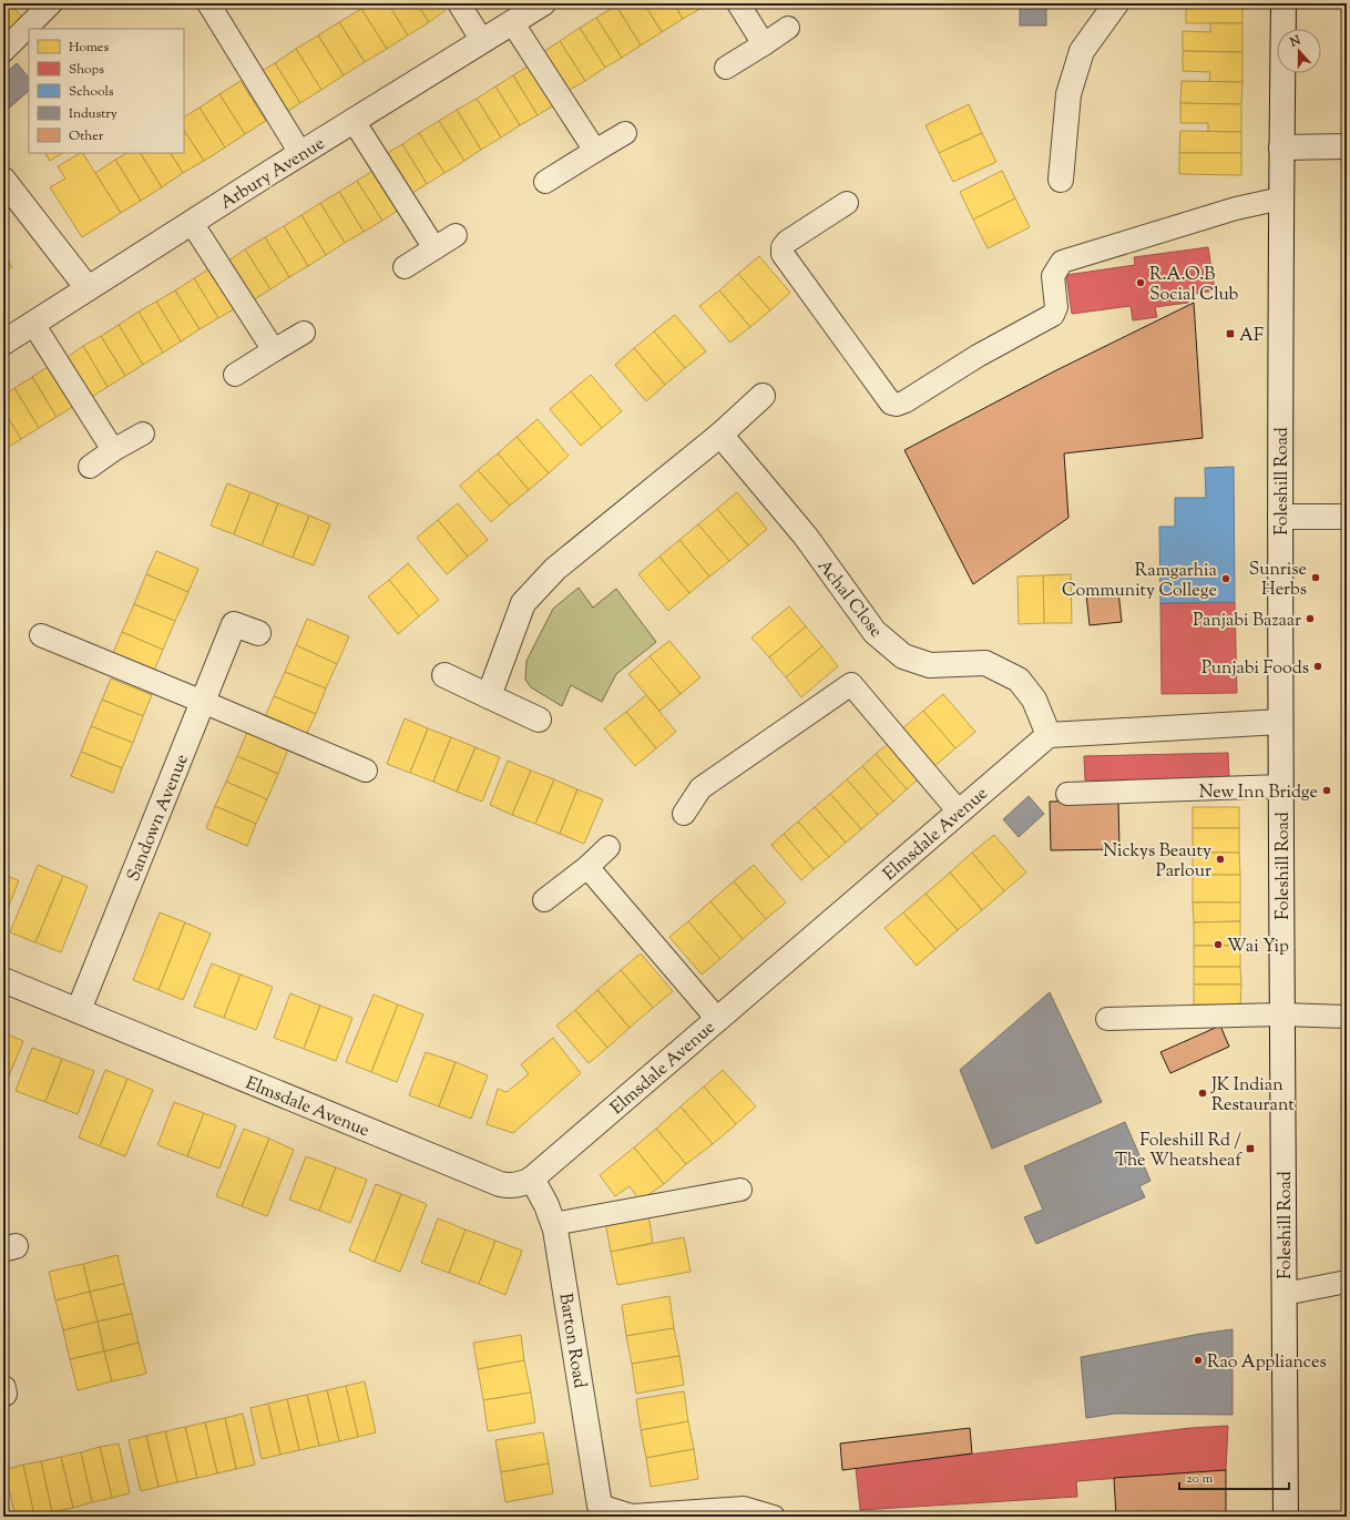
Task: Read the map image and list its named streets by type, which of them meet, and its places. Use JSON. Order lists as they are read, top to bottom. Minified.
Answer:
{"streets":{"street":["Arbury Avenue","Foleshill Road","Achal Close","Sandown Avenue","Elmsdale Avenue","Barton Road"]},"crossings":[["Achal Close","Elmsdale Avenue"],["Sandown Avenue","Elmsdale Avenue"],["Elmsdale Avenue","Barton Road"]],"places":{"other":["R.A.O.B Social Club","Sunrise Herbs","Ramgarhia Community College","Panjabi Bazaar","Punjabi Foods","New Inn Bridge","Nickys Beauty Parlour","Wai Yip","JK Indian Restaurant","Rao Appliances"],"transit":["AF","Foleshill Rd / The Wheatsheaf"]},"legend":["Homes","Shops","Schools","Industry","Other"],"scale_bar":"20 m","north":"top"}
